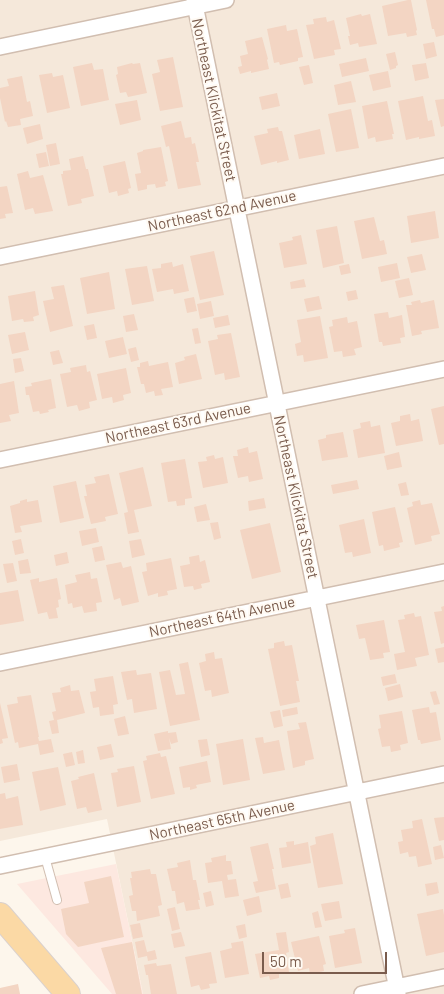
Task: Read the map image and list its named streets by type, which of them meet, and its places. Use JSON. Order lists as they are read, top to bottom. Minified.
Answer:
{"streets":{"street":["Northeast Klickitat Street","Northeast 62nd Avenue","Northeast 63rd Avenue","Northeast 64th Avenue","Northeast 65th Avenue"]},"crossings":[["Northeast Klickitat Street","Northeast 62nd Avenue"],["Northeast Klickitat Street","Northeast 63rd Avenue"],["Northeast Klickitat Street","Northeast 64th Avenue"],["Northeast Klickitat Street","Northeast 65th Avenue"]],"scale_bar":"50 m"}
